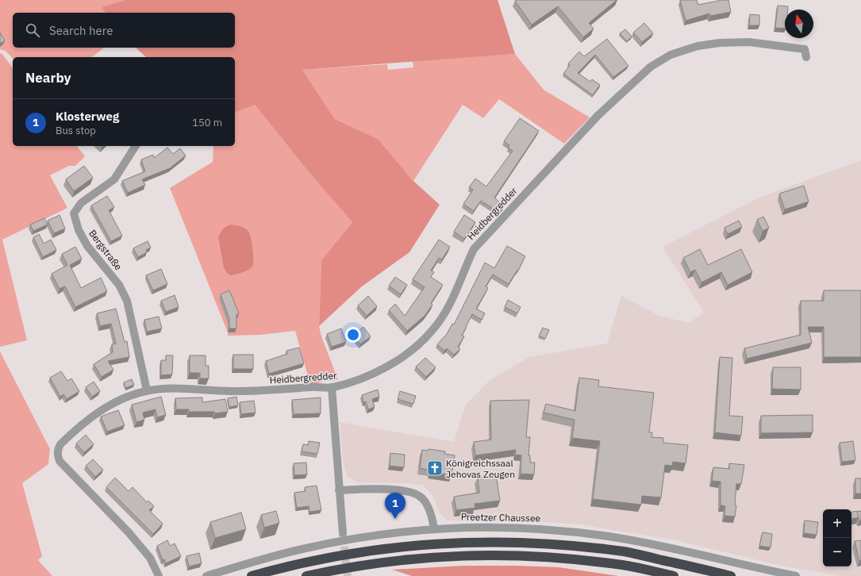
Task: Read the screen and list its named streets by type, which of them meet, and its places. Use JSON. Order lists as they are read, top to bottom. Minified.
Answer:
{"streets":{"street":["Heidbergredder","Bergstraße","Preetzer Chaussee"]},"crossings":[["Heidbergredder","Bergstraße"]],"places":{"church":["Königreichssaal Jehovas Zeugen"]},"north":"top","page":{"search":"Search here","heading":"Nearby","list":[{"mark":"1","name":"Klosterweg","note":"Bus stop","value":"150 m"}],"pins":"1","map_buttons":["+","−"]}}
